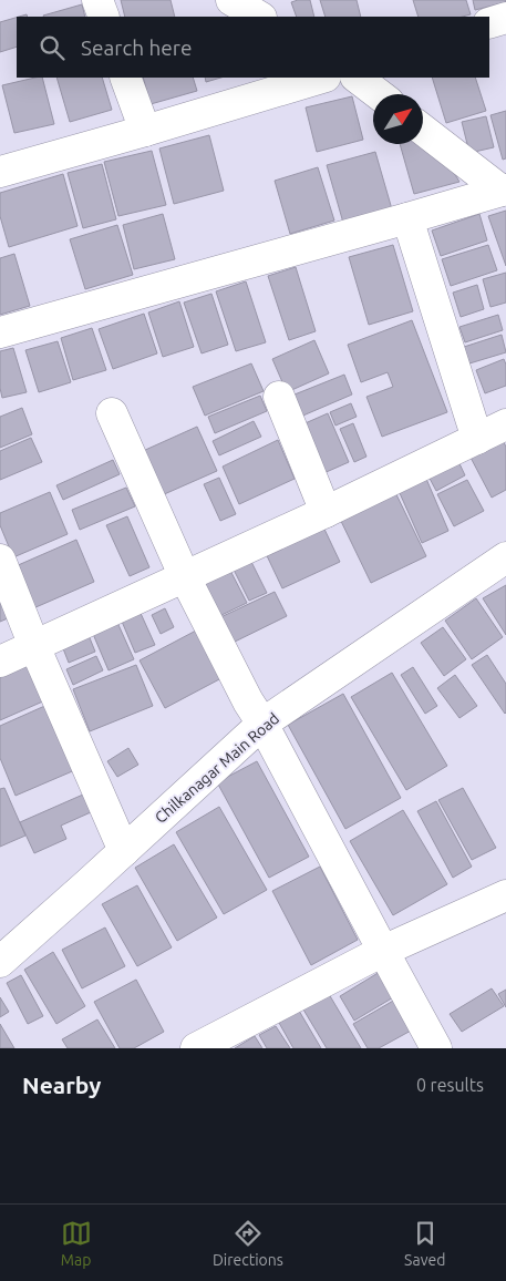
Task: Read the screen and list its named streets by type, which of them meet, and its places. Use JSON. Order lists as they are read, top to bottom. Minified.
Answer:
{"streets":{"street":["Chilkanagar Main Road"]},"north":"top right","page":{"search":"Search here","heading":["Nearby","0 results"],"nav":["Map","Directions","Saved"]}}
